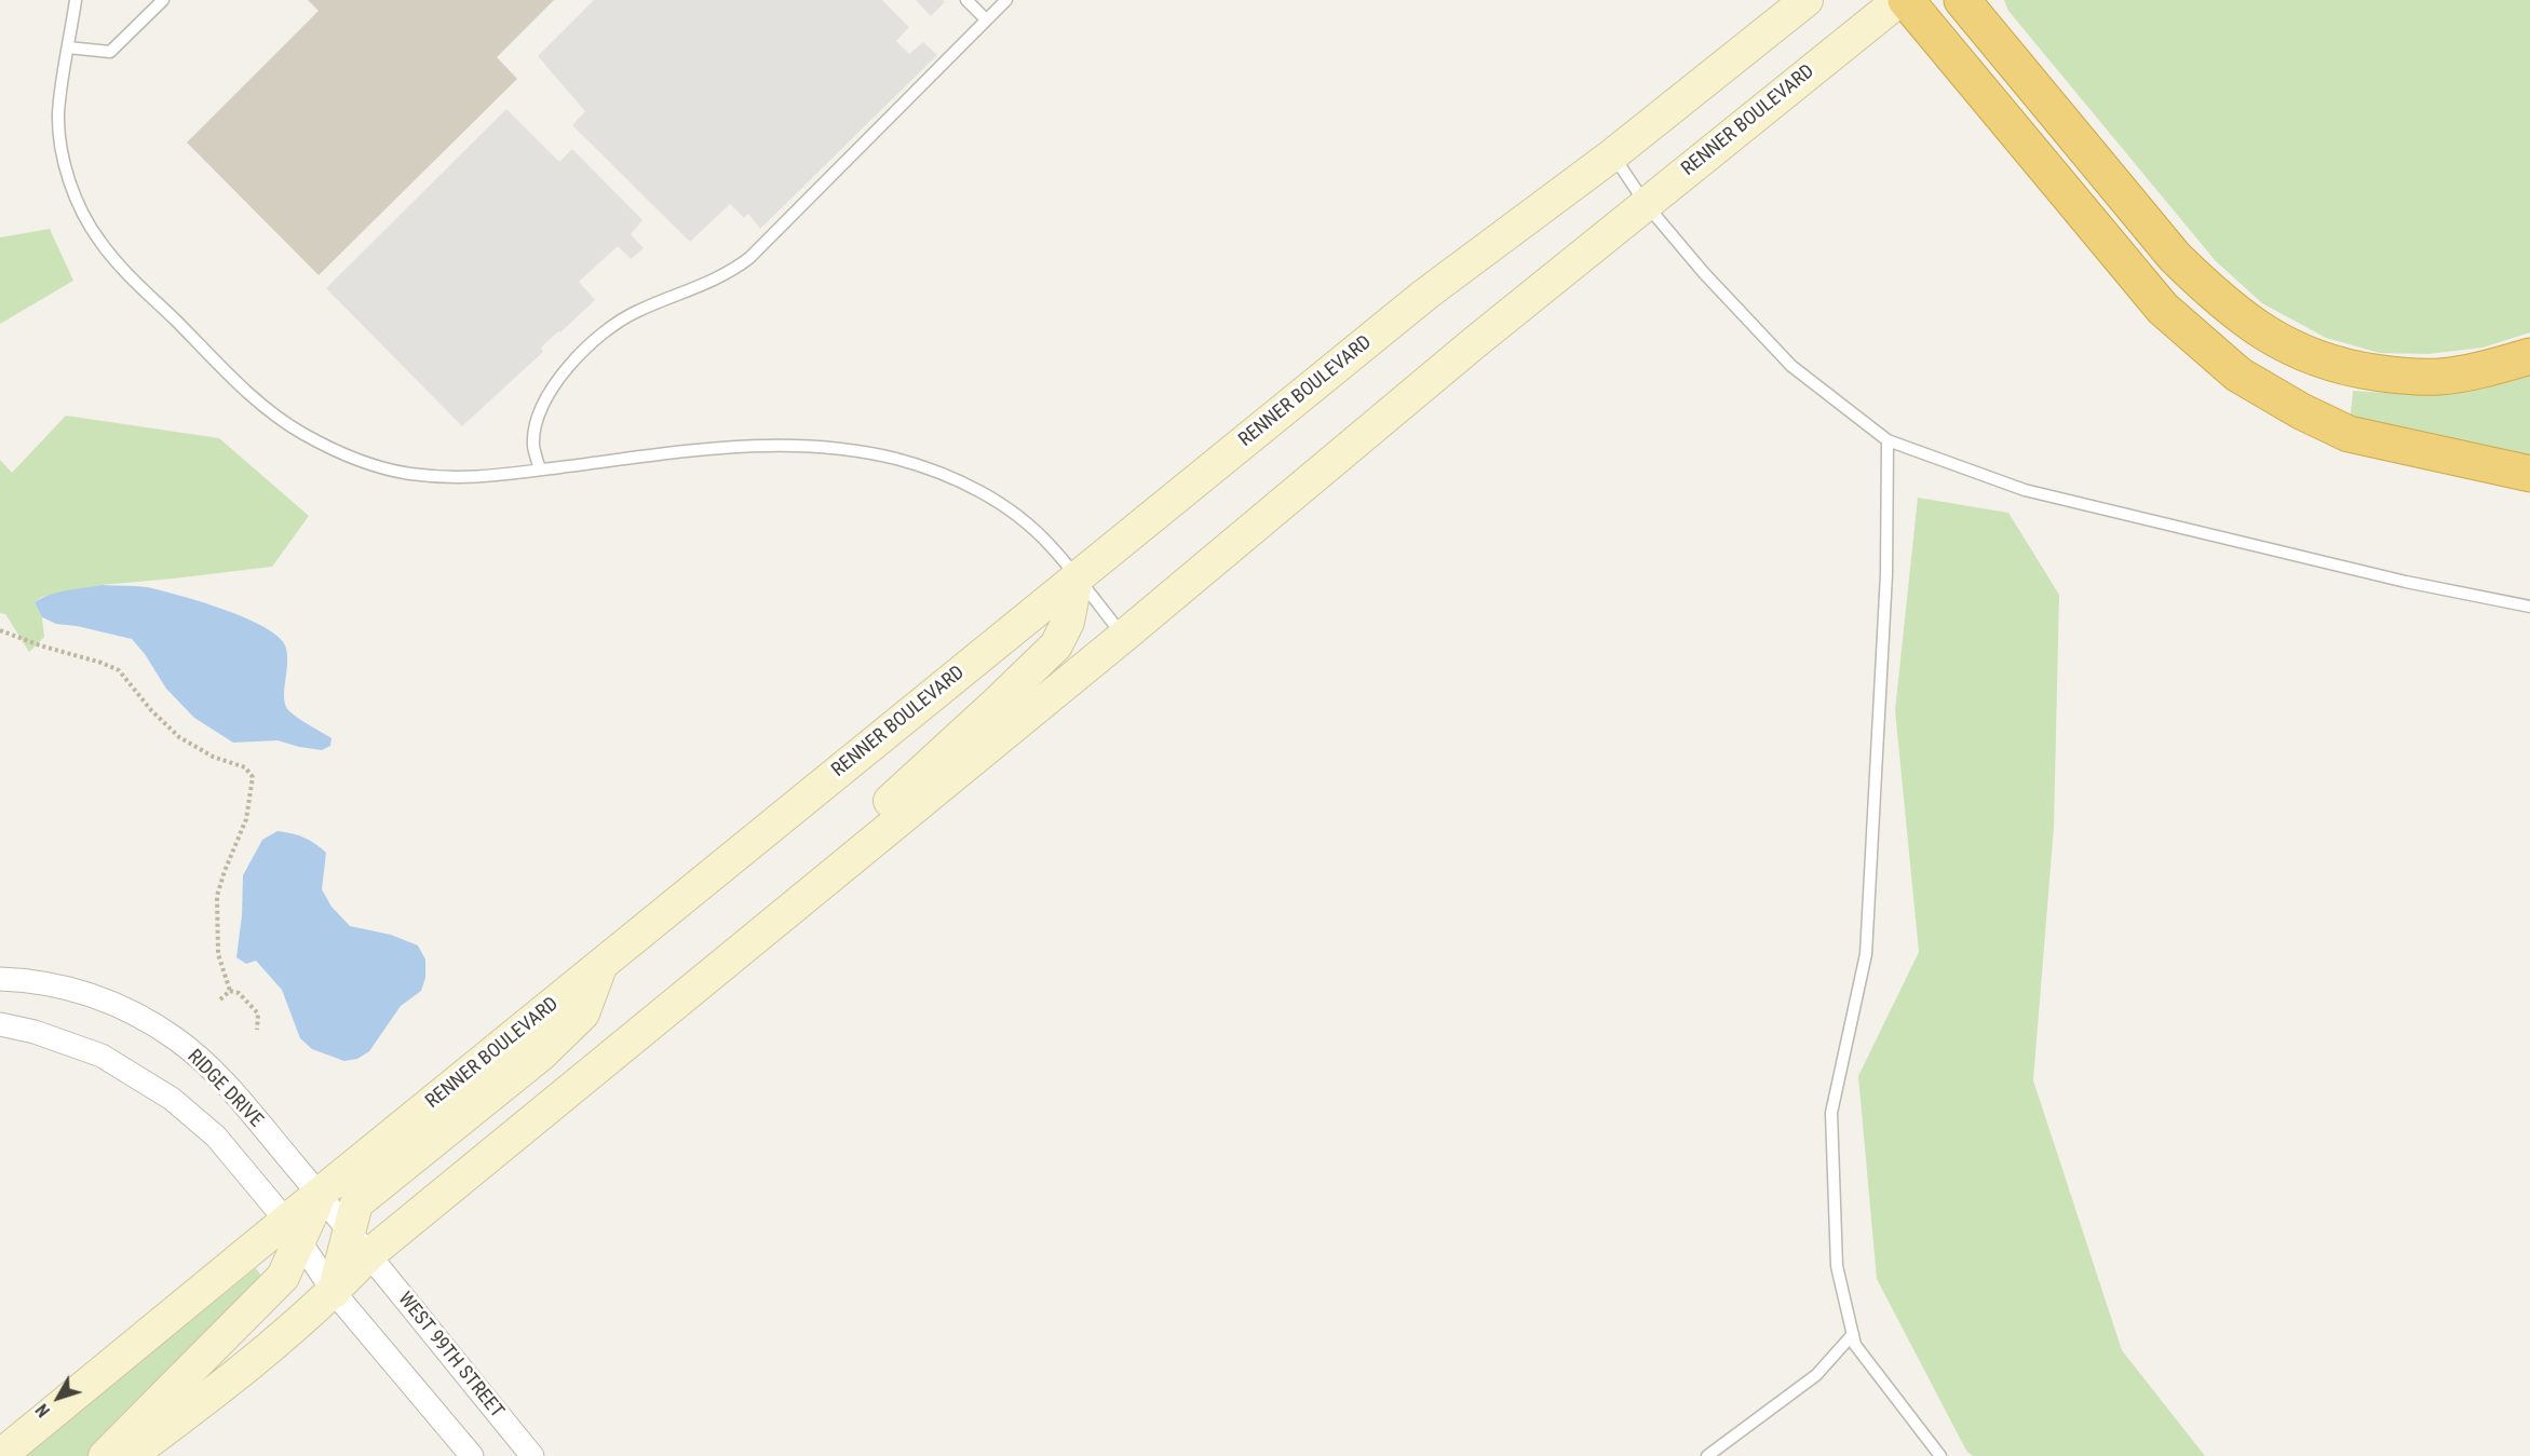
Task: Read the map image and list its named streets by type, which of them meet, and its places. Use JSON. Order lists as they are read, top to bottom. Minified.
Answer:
{"streets":{"main road":["RENNER BOULEVARD"],"street":["RIDGE DRIVE","WEST 99TH STREET"]},"crossings":[["RENNER BOULEVARD","RIDGE DRIVE"],["RENNER BOULEVARD","WEST 99TH STREET"],["RIDGE DRIVE","WEST 99TH STREET"]],"north":"bottom left"}
